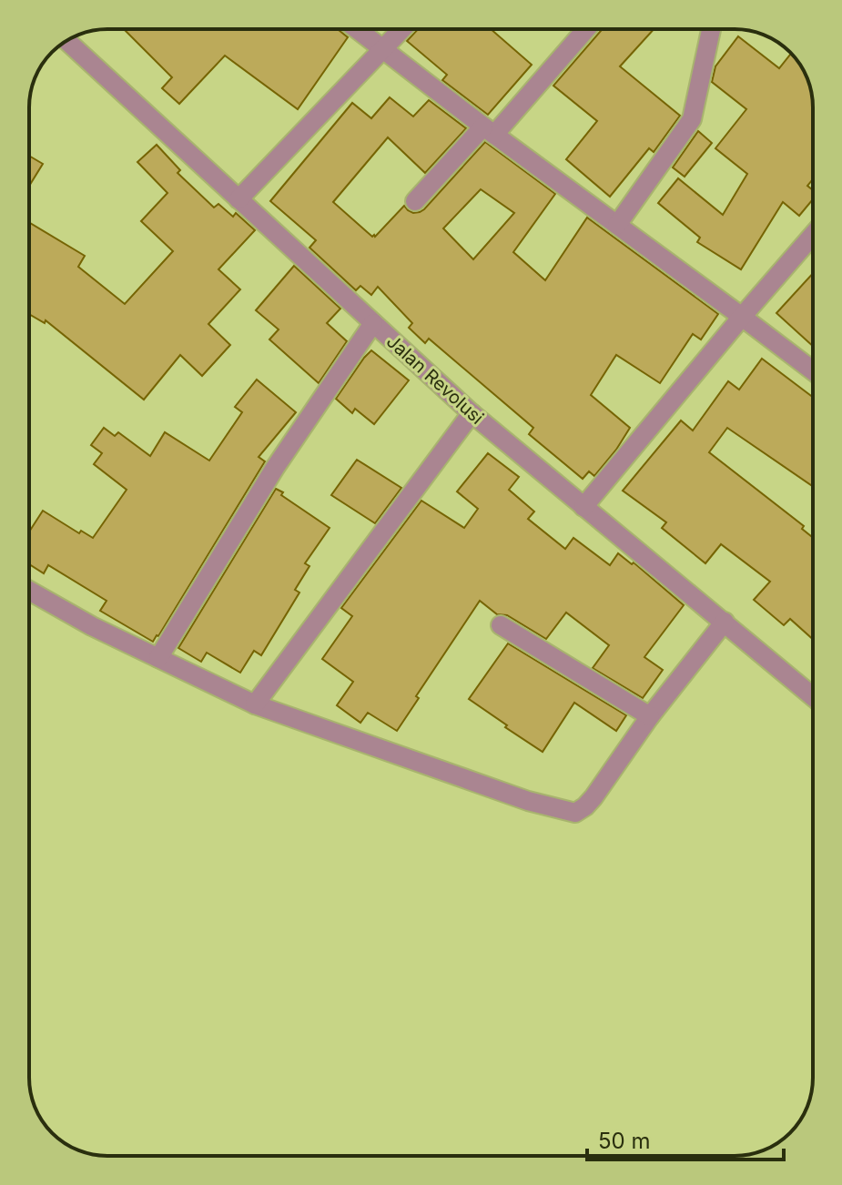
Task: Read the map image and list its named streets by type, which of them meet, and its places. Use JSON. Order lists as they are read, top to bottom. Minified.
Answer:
{"streets":{"street":["Jalan Revolusi"]},"scale_bar":"50 m"}
